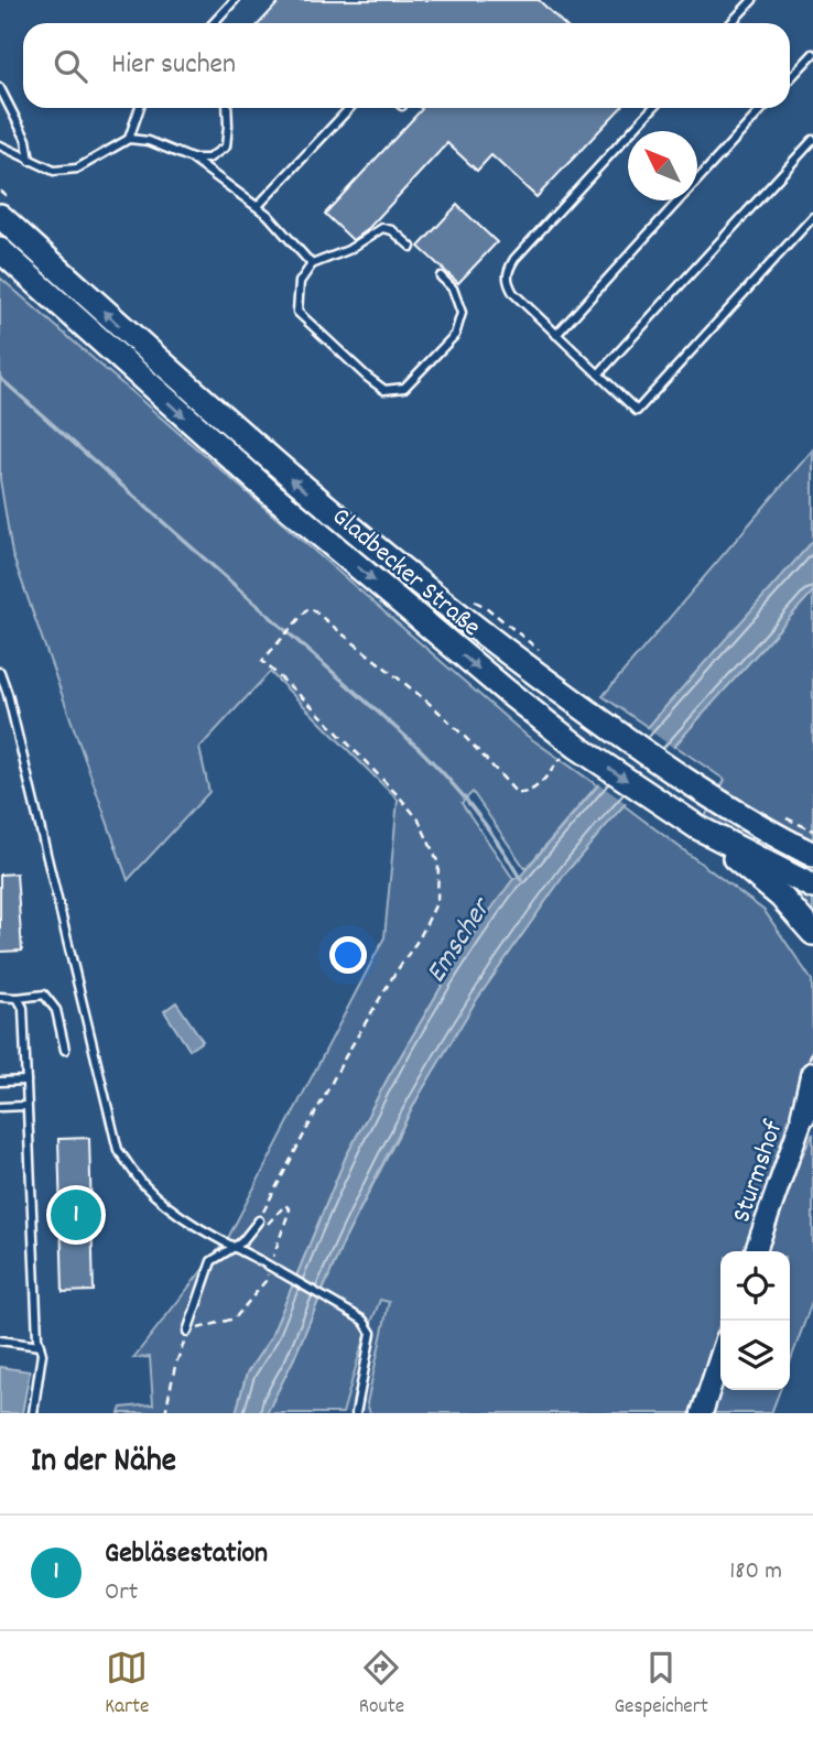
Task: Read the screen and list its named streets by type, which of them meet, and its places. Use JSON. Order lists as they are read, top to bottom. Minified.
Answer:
{"streets":{"highway":["Gladbecker Straße"],"street":["Sturmshof"]},"water":["Emscher"],"north":"top left","page":{"search":"Hier suchen","pins":"1","heading":"In der Nähe","list":[{"mark":"1","name":"Gebläsestation","note":"Ort","value":"180 m"}],"nav":["Karte","Route","Gespeichert"]}}
